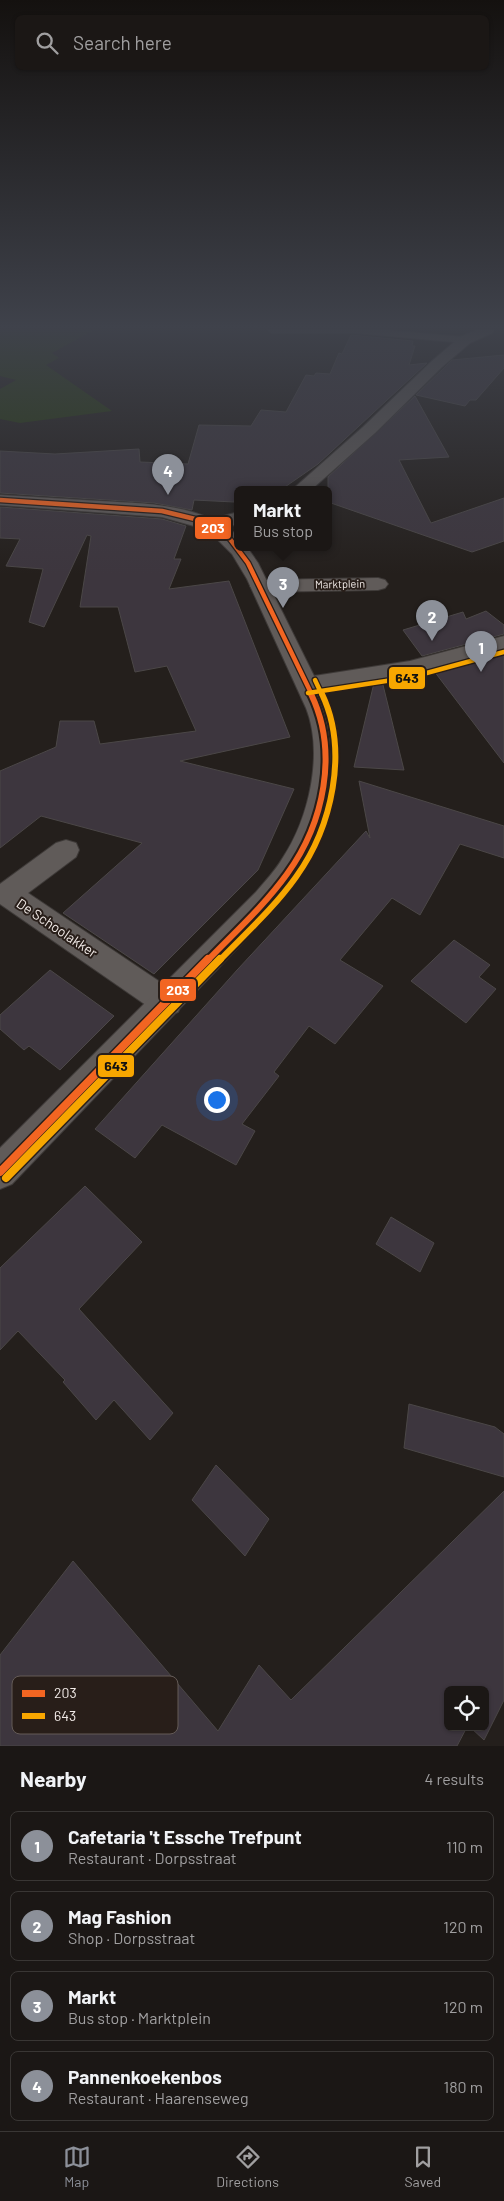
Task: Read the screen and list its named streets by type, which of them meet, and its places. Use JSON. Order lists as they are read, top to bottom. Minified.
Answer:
{"streets":{"street":["Marktplein","De Schoolakker"]},"lines":["transit line 203","transit line 643"],"legend":["203","643"],"page":{"search":"Search here","pins":["4","3","2","1"],"popup":["Markt","Bus stop"],"heading":["Nearby","4 results"],"list":[{"mark":"1","name":"Cafetaria 't Essche Trefpunt","note":"Restaurant · Dorpsstraat","value":"110 m"},{"mark":"2","name":"Mag Fashion","note":"Shop · Dorpsstraat","value":"120 m"},{"mark":"3","name":"Markt","note":"Bus stop · Marktplein","value":"120 m"},{"mark":"4","name":"Pannenkoekenbos","note":"Restaurant · Haarenseweg","value":"180 m"}],"nav":["Map","Directions","Saved"]}}
